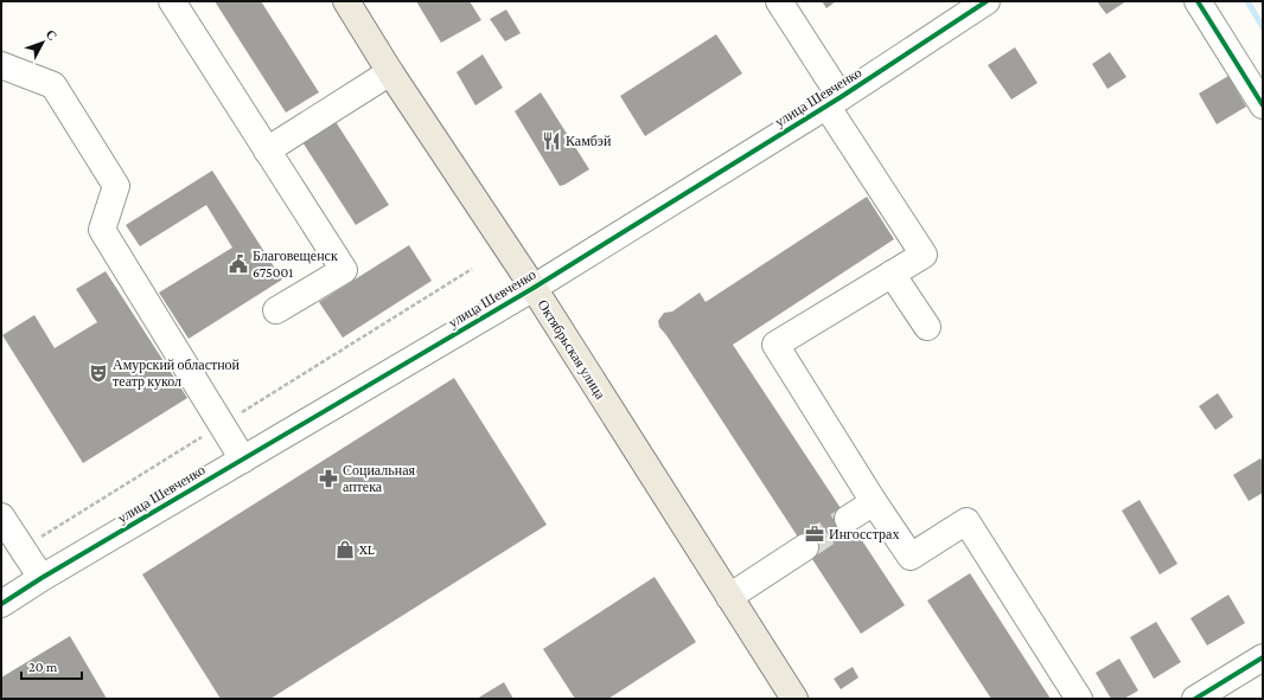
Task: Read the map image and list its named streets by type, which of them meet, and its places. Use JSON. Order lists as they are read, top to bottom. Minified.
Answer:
{"streets":{"main road":["Октябрьская улица"],"street":["улица Шевченко"]},"crossings":[["улица Шевченко","Октябрьская улица"]],"places":{"restaurant":["Камбэй"],"public building":["Благовещенск 675001"],"theatre":["Амурский областной театр кукол"],"pharmacy":["Социальная аптека"],"office":["Ингосстрах"],"shop":["XL"]},"scale_bar":"20 m","north":"top right"}
